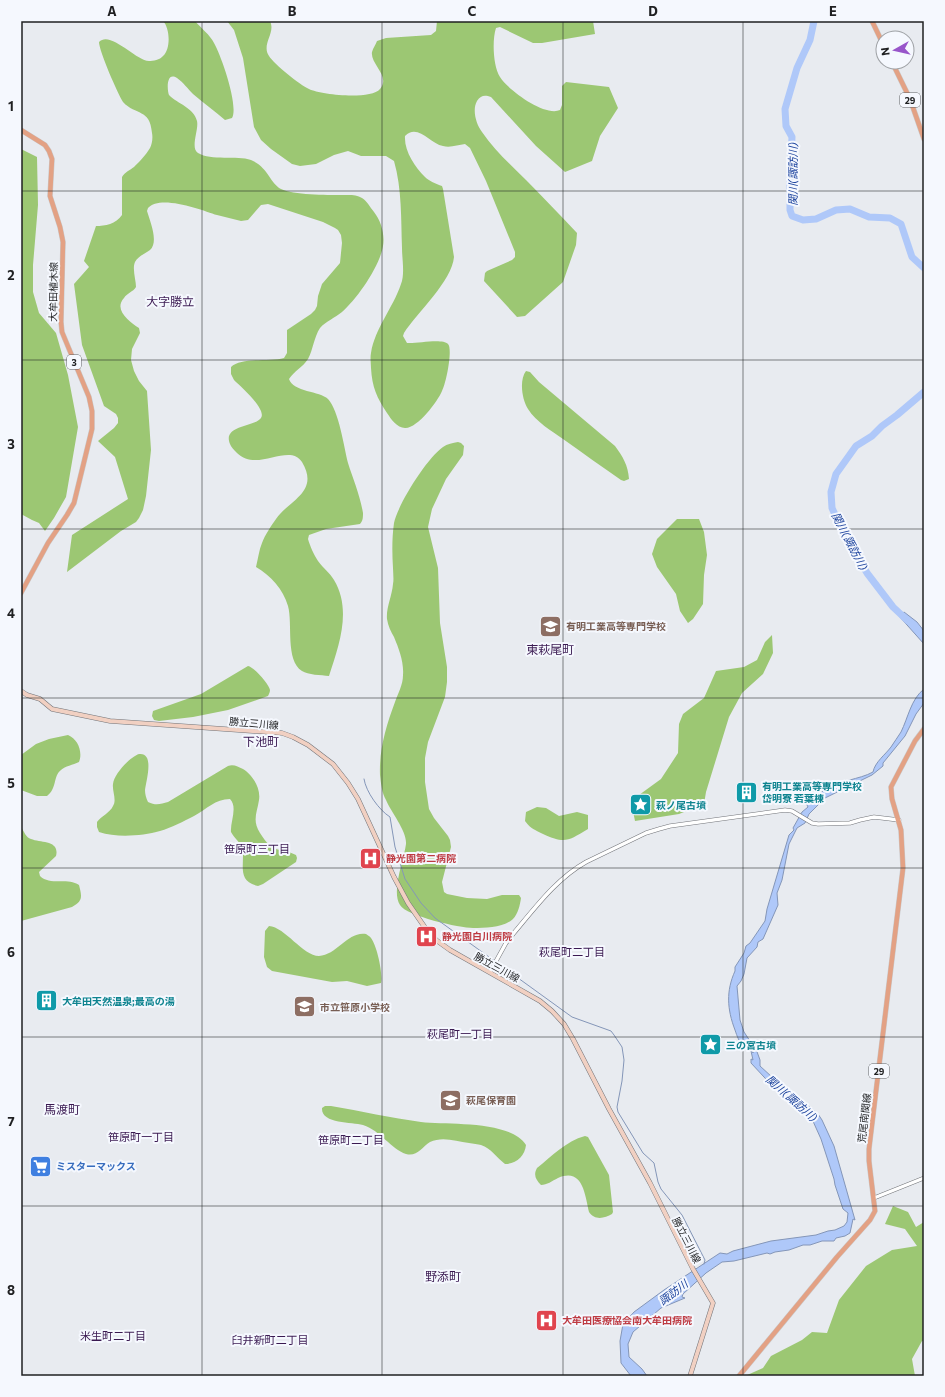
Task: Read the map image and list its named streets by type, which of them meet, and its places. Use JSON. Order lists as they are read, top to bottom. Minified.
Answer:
{"streets":{"main road":["29","大牟田植木線","3","勝立三川線","荒尾南関線"]},"districts":["大字勝立","東萩尾町","下池町","笹原町三丁目","萩尾町二丁目","萩尾町一丁目","馬渡町","笹原町一丁目","笹原町二丁目","野添町","米生町二丁目","臼井新町二丁目"],"water":["関川(諏訪川)","諏訪川"],"places":{"school or university":["有明工業高等専門学校","市立笹原小学校","萩尾保育園"],"building":["有明工業高等専門学校 岱明寮 若葉棟","大牟田天然温泉;最高の湯"],"place":["萩ノ尾古墳","三の宮古墳"],"hospital":["静光園第二病院","静光園白川病院","大牟田医療協会南大牟田病院"],"supermarket":["ミスターマックス"]},"north":"left","grid":{"columns":["A","B","C","D","E"],"rows":["1","2","3","4","5","6","7","8"]}}
